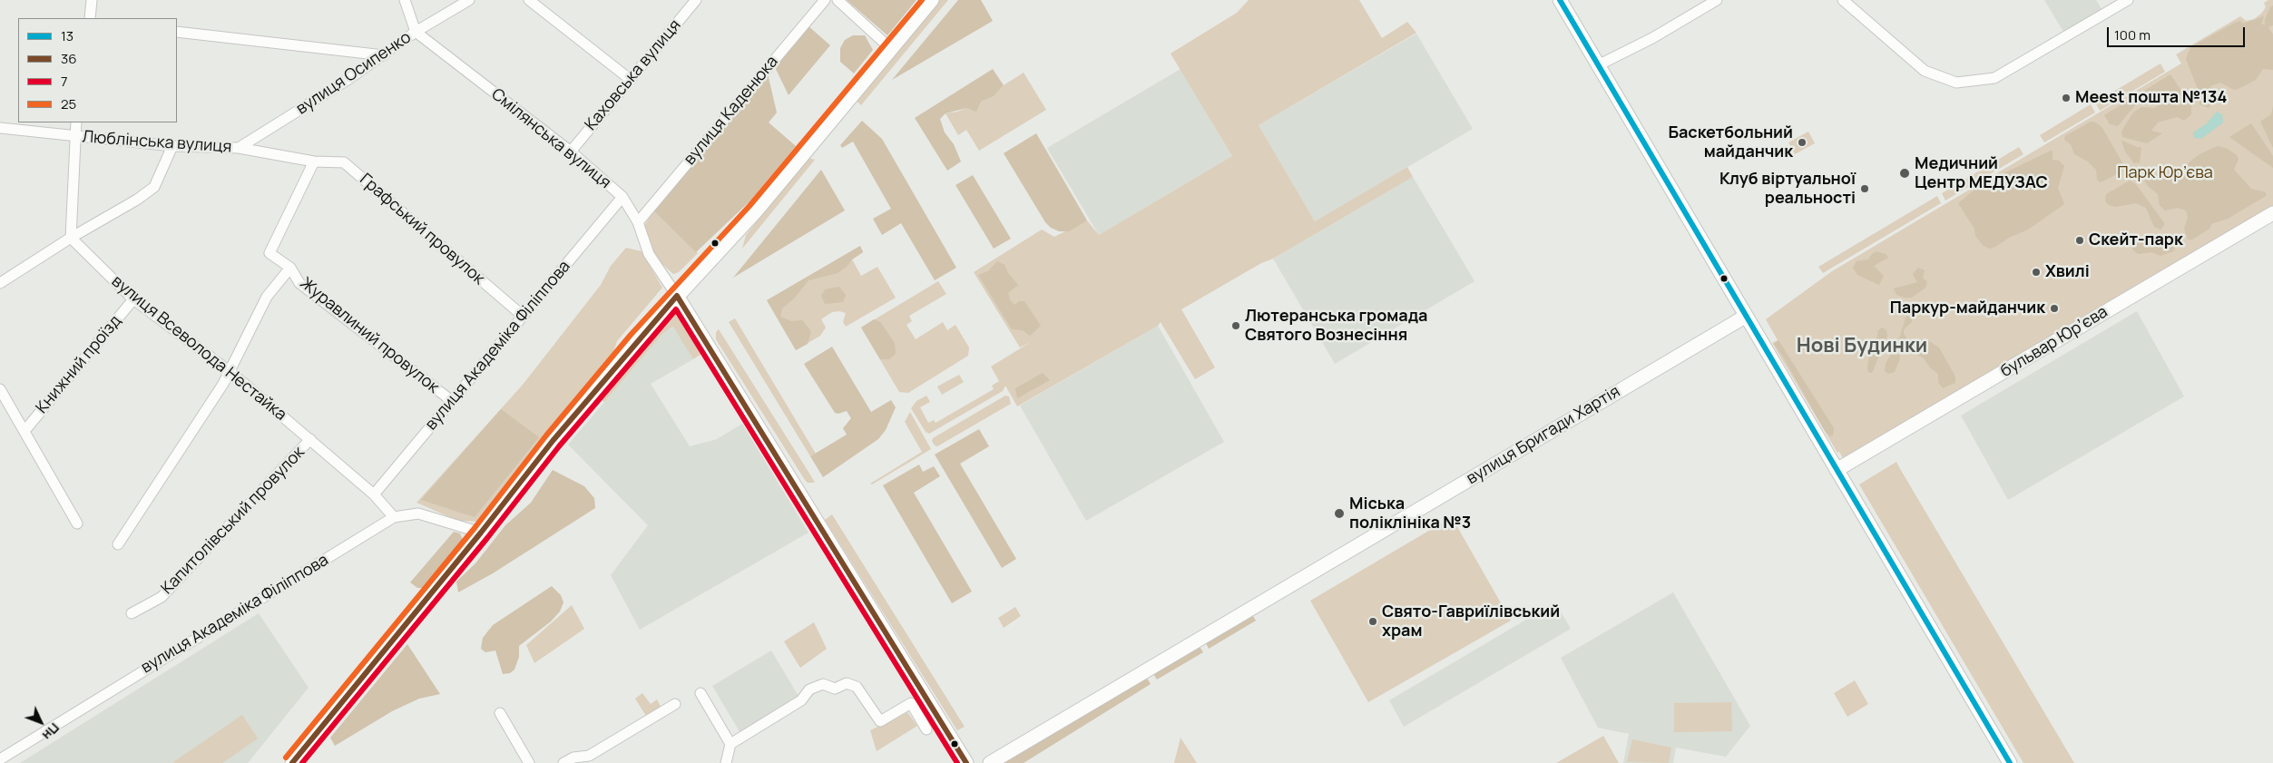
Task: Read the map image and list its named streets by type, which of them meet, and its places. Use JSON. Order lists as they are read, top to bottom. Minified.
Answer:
{"streets":{"street":["вулиця Осипенко","Каховська вулиця","вулиця Каденюка","Смілянська вулиця","Люблінська вулиця","Графський провулок","Журавлиний провулок","бульвар Юрʼєва","вулиця Академіка Філіппова","вулиця Всеволода Нестайка","Книжний проїзд","вулиця Бригади Хартія","Капитолівський провулок"]},"crossings":[["вулиця Осипенко","Смілянська вулиця"],["вулиця Осипенко","Люблінська вулиця"],["Каховська вулиця","Смілянська вулиця"],["вулиця Каденюка","Смілянська вулиця"],["Смілянська вулиця","вулиця Академіка Філіппова"],["Люблінська вулиця","Графський провулок"],["Графський провулок","вулиця Академіка Філіппова"],["Журавлиний провулок","вулиця Академіка Філіппова"],["вулиця Академіка Філіппова","вулиця Всеволода Нестайка"],["вулиця Всеволода Нестайка","Книжний проїзд"],["вулиця Всеволода Нестайка","Капитолівський провулок"]],"districts":["Нові Будинки"],"parks":["Парк Юр’єва"],"places":["Meest пошта №134","Баскетбольний майданчик","Медичний Центр МЕДУЗАС","Клуб віртуальної реальності","Скейт-парк","Хвилі","Паркур-майданчик","Лютеранська громада Святого Вознесіння","Міська поліклініка №3","Свято-Гавриїлівський храм"],"lines":["transit line 13","transit line 25","transit line 36","transit line 7"],"legend":["13","36","7","25"],"scale_bar":"100 m","north":"bottom right"}
